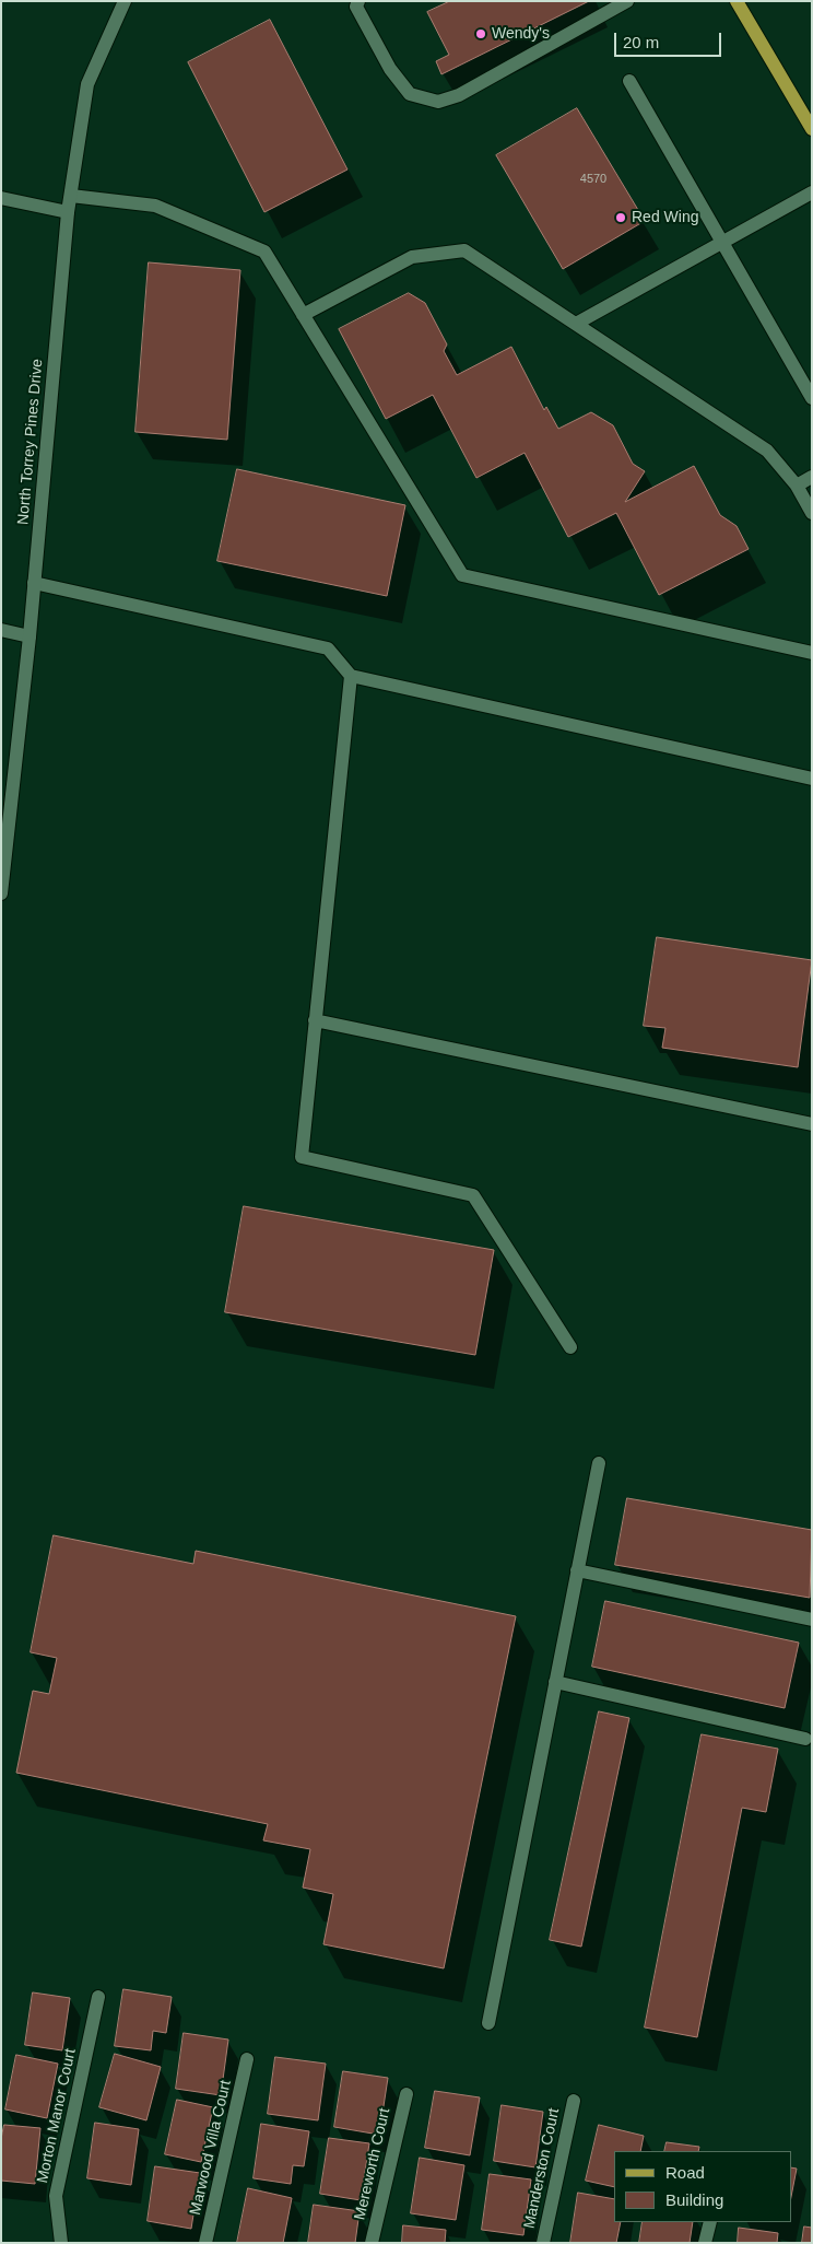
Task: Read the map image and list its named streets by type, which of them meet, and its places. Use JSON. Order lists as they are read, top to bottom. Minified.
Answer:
{"streets":{"street":["North Torrey Pines Drive","Morton Manor Court","Marwood Villa Court","Mereworth Court","Manderston Court"]},"places":["Wendy's","Red Wing"],"house_numbers":["4570"],"legend":["Road","Building"],"scale_bar":"20 m"}
